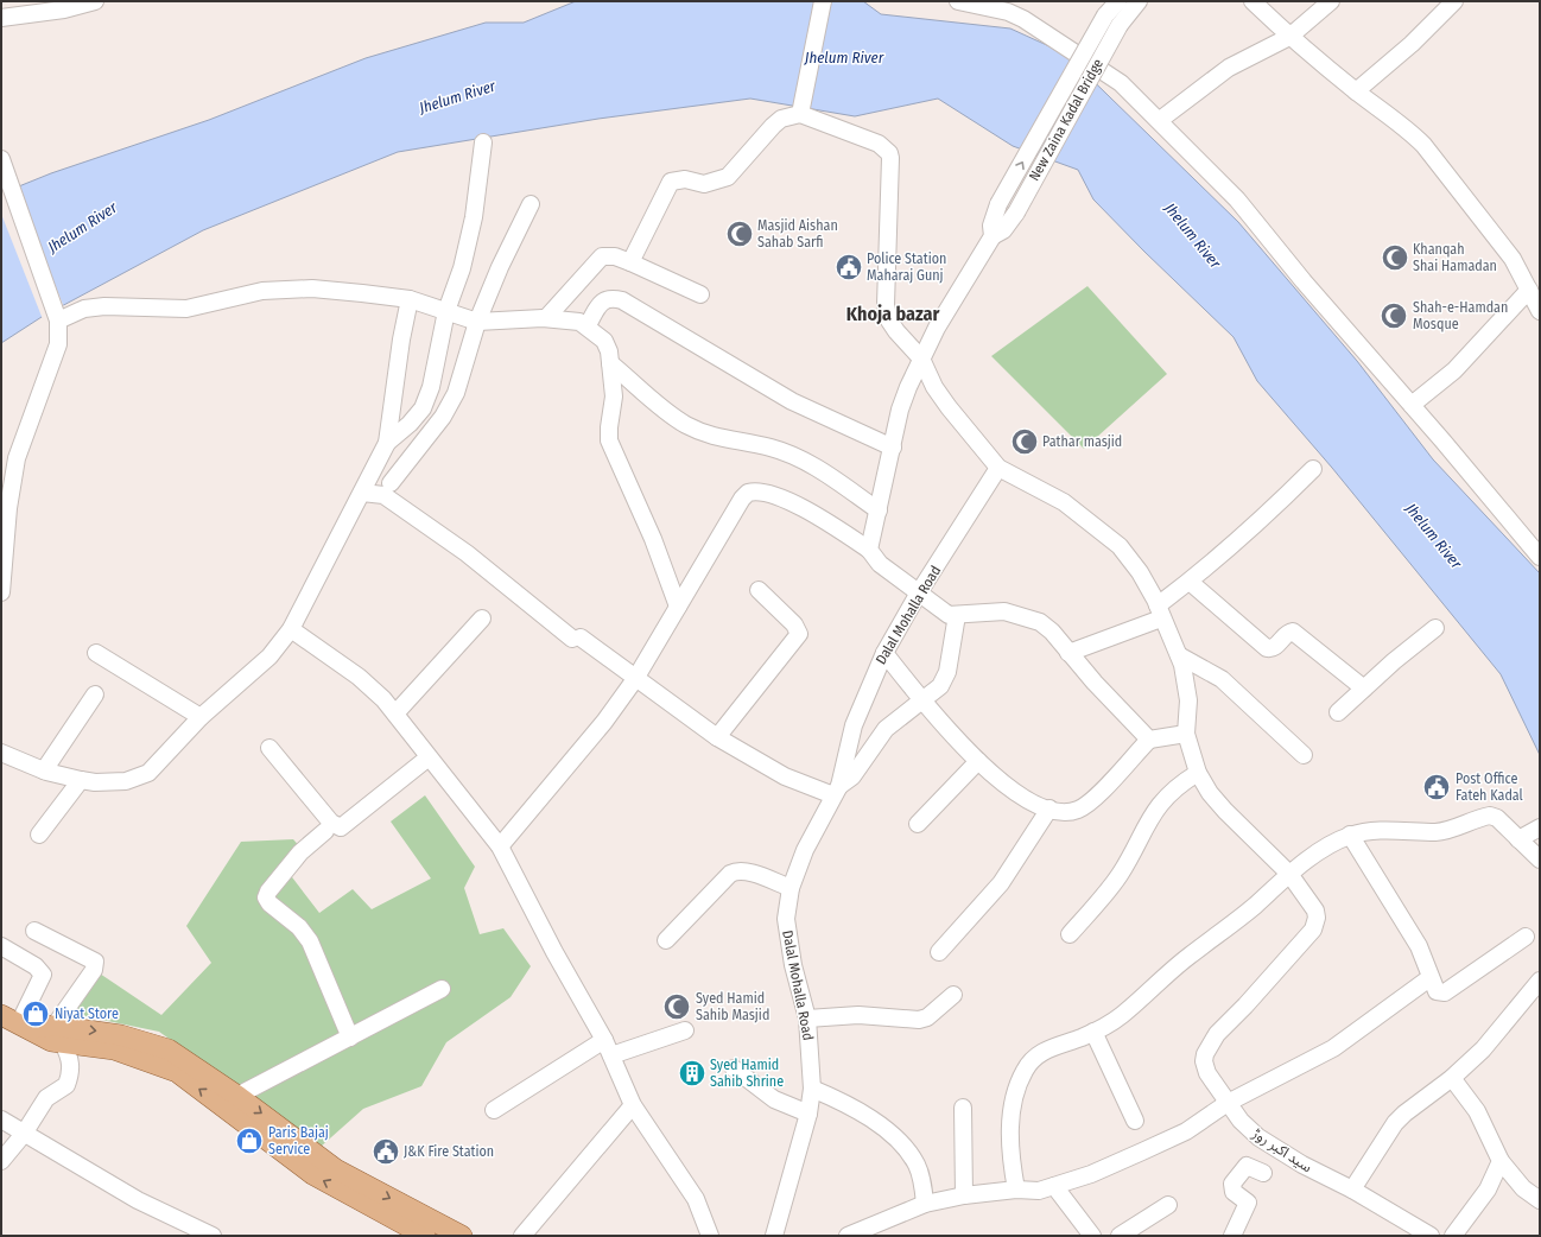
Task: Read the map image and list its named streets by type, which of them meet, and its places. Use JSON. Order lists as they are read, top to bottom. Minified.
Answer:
{"streets":{"street":["New Zaina Kadal Bridge","Dalal Mohalla Road","سید اکبر روڑ"]},"districts":["Khoja bazar"],"water":["Jhelum River"],"places":{"mosque":["Masjid Aishan Sahab Sarfi","Khanqah Shai Hamadan","Shah-e-Hamdan Mosque","Pathar masjid","Syed Hamid Sahib Masjid"],"public building":["Police Station Maharaj Gunj","Post Office Fateh Kadal","J&K Fire Station"],"shop":["Niyat Store","Paris Bajaj Service"],"building":["Syed Hamid Sahib Shrine"]}}
